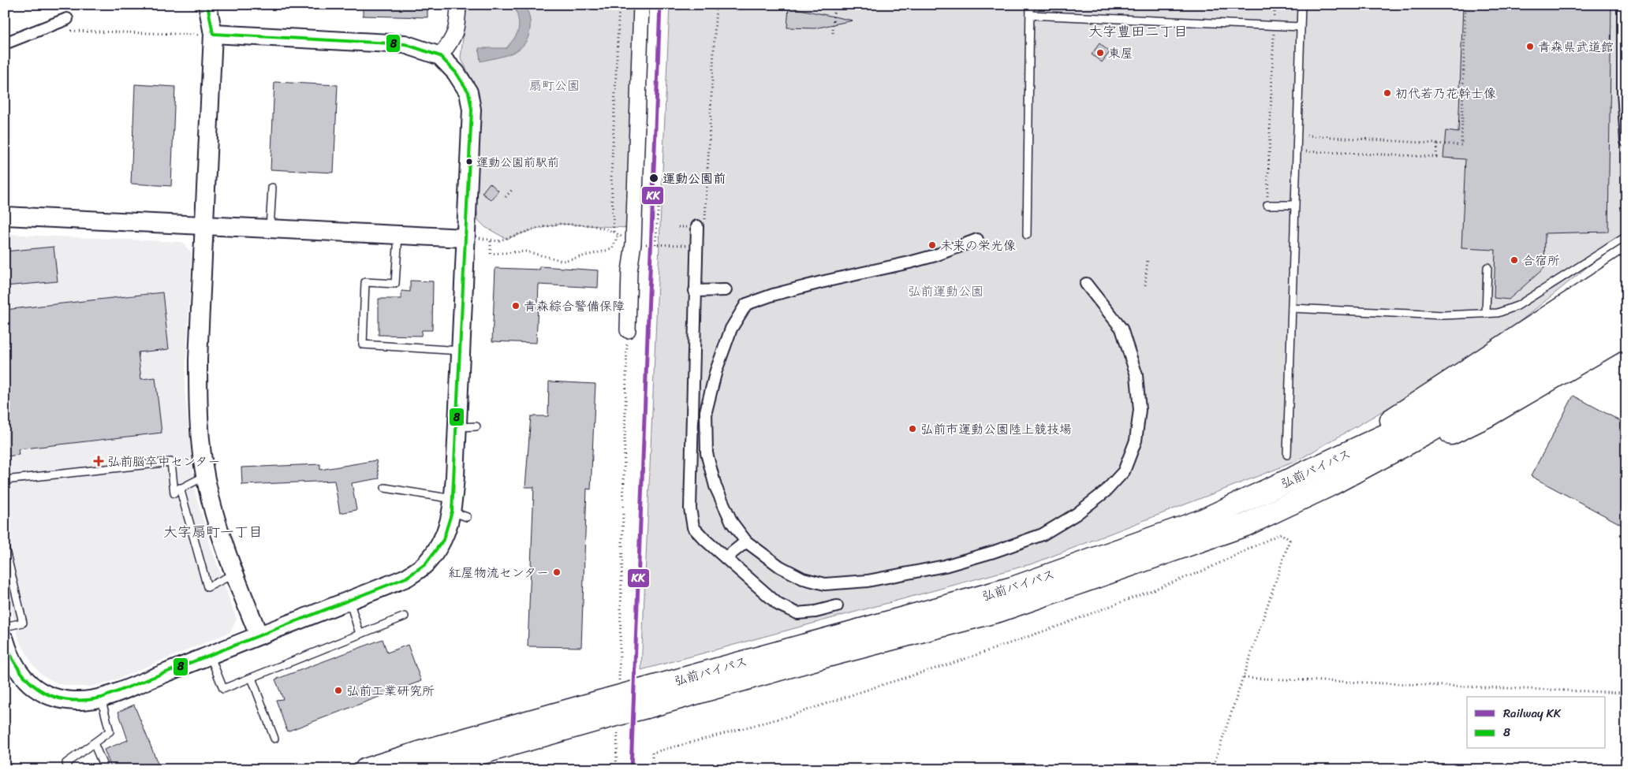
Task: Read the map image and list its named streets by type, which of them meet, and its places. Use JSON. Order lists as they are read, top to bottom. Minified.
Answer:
{"streets":{"highway":["弘前バイパス"]},"districts":["大字豊田二丁目","大字扇町一丁目"],"parks":["扇町公園","弘前運動公園"],"places":{"other":["青森県武道館","東屋","初代若乃花幹士像","運動公園前駅前","運動公園前","未来の栄光像","合宿所","青森綜合警備保障","弘前市運動公園陸上競技場","紅屋物流センター","弘前工業研究所"],"health":["弘前脳卒中センター"]},"lines":["rail line KK","transit line 8"],"legend":["Railway KK","8"]}
